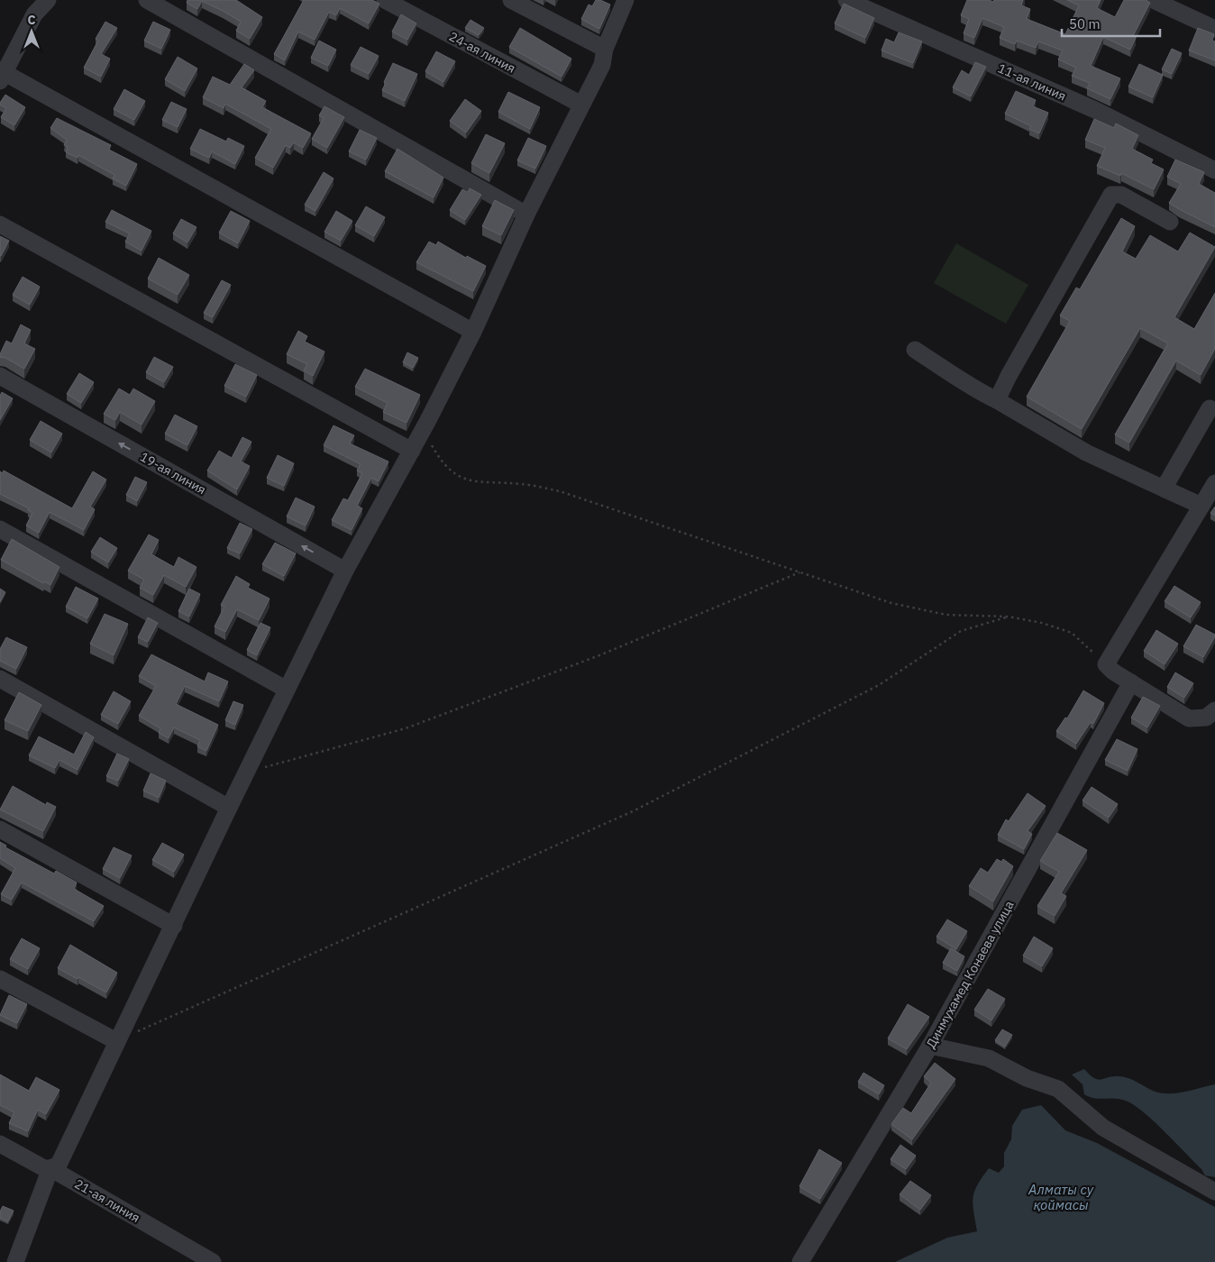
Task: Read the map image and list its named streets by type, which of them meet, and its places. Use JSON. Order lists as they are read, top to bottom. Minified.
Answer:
{"streets":{"street":["24-ая линия","11-ая линия","19-ая линия","Динмухамед Конаева улица","21-ая линия"]},"water":["Алматы су қоймасы"],"scale_bar":"50 m","north":"top"}
